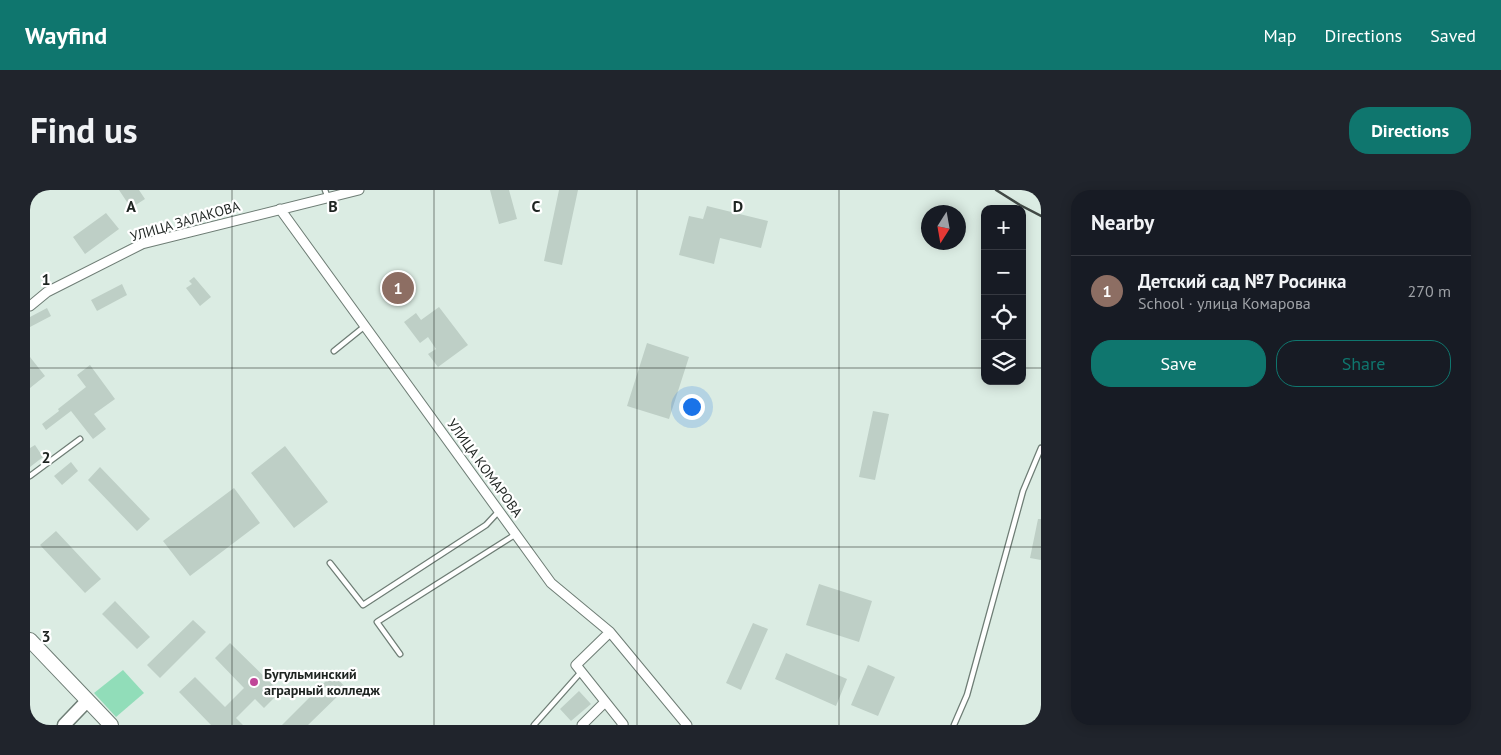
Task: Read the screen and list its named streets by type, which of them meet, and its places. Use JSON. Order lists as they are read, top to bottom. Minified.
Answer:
{"streets":{"street":["УЛИЦА ЗАЛАКОВА","УЛИЦА КОМАРОВА"]},"crossings":[["УЛИЦА ЗАЛАКОВА","УЛИЦА КОМАРОВА"]],"places":["Бугульминский аграрный колледж"],"north":"bottom","page":{"header":"Wayfind","nav":["Map","Directions","Saved"],"title":"Find us","buttons":["Directions",["Save","Share"]],"heading":"Nearby","map_buttons":["+","−"],"list":[{"mark":"1","name":"Детский сад №7 Росинка","note":"School · улица Комарова","value":"270 m"}],"pins":"1"},"grid":{"columns":["A","B","C","D"],"rows":["1","2","3"]}}
